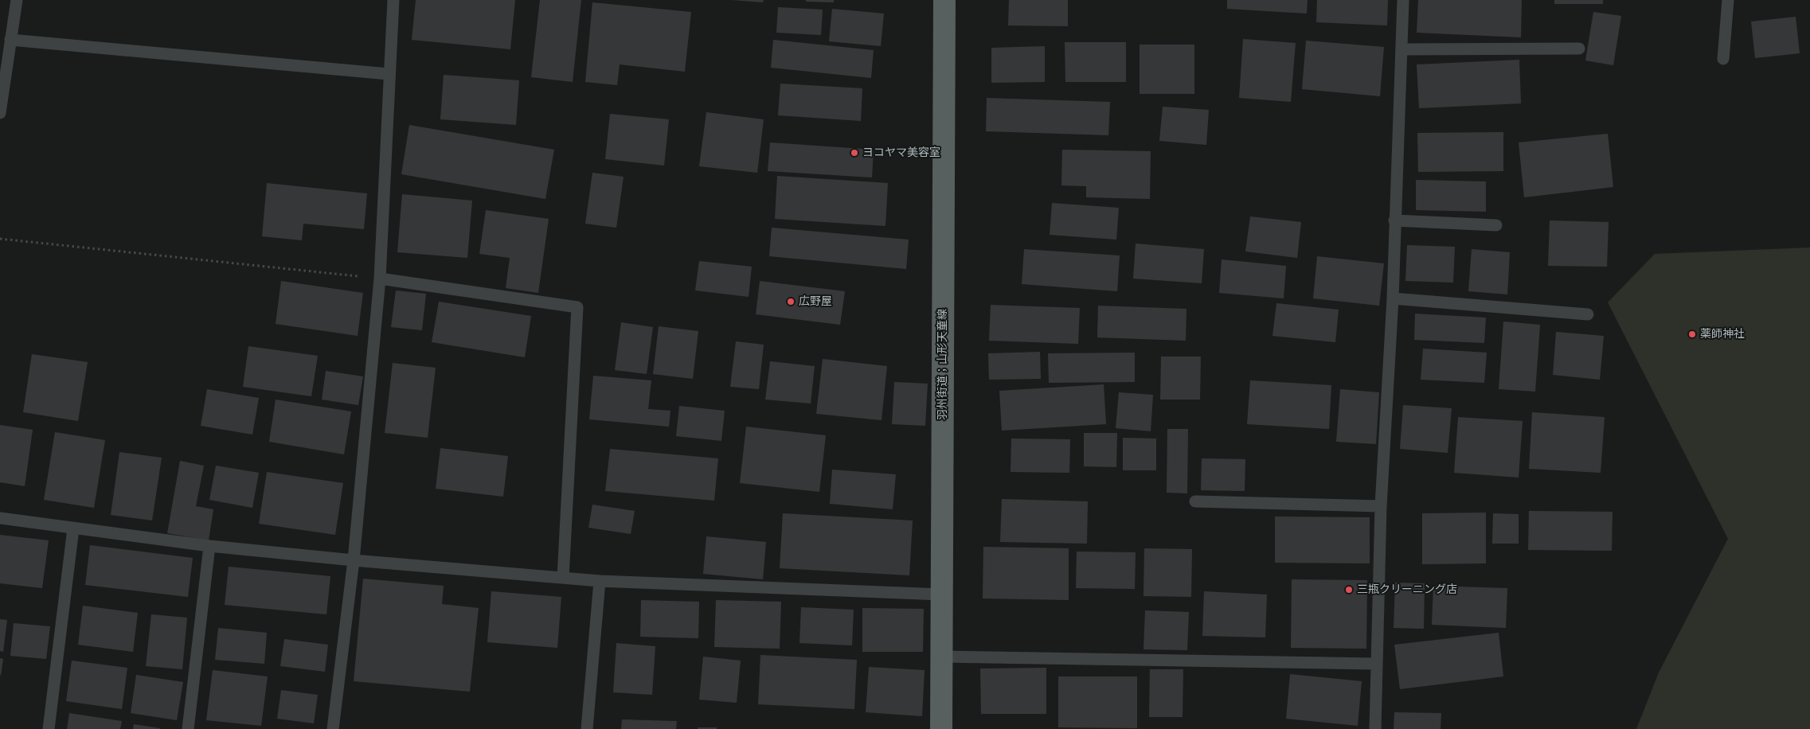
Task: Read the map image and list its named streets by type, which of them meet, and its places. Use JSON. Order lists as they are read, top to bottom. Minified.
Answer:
{"streets":{"main road":["羽州街道；山形天童線"]},"places":["ヨコヤマ美容室","広野屋","薬師神社","三瓶クリーニング店"]}
